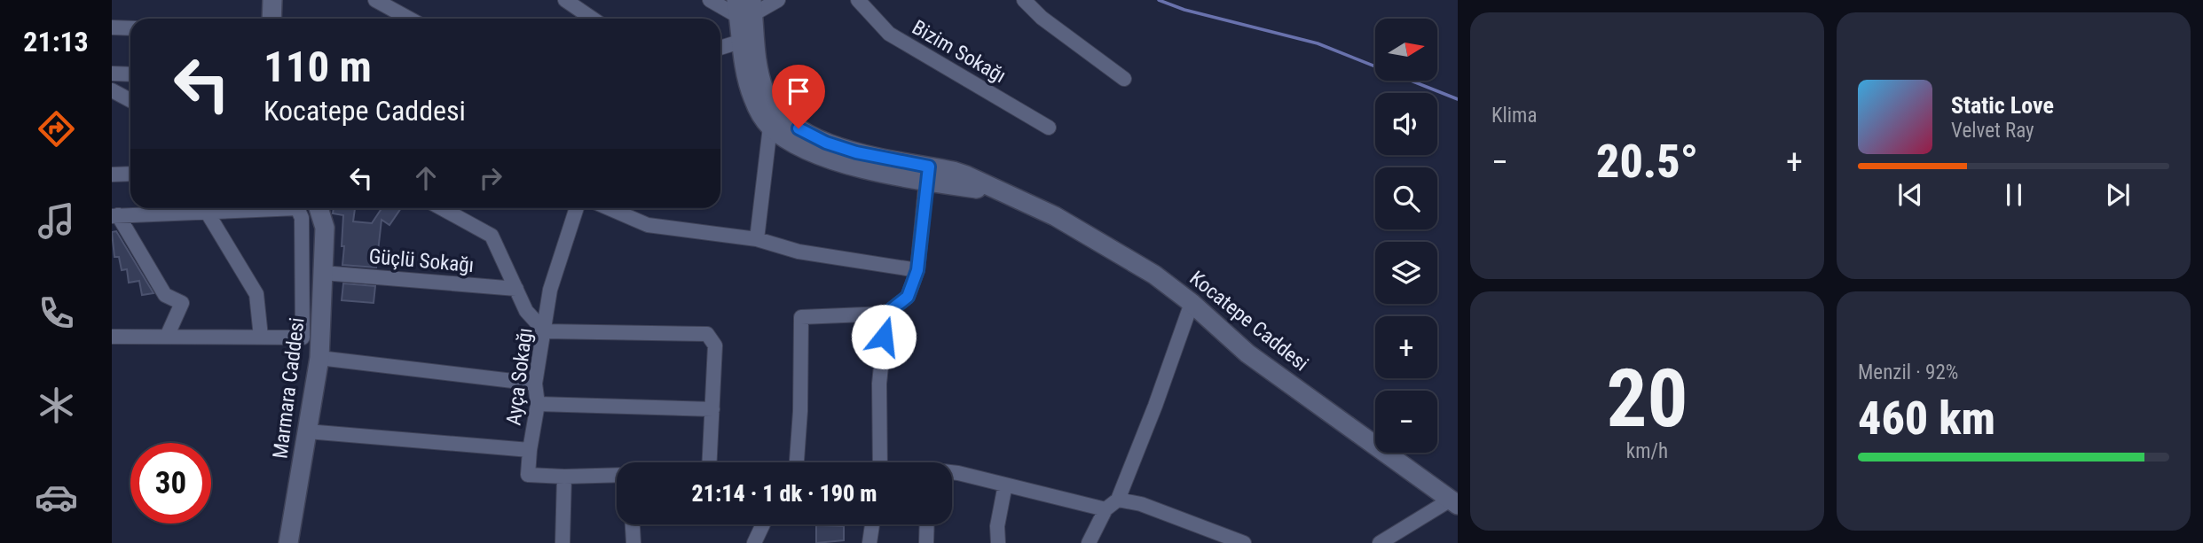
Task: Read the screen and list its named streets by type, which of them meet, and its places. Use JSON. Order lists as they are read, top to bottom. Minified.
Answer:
{"streets":{"main road":["Kocatepe Caddesi","Marmara Caddesi"],"street":["Bizim Sokağı","Güçlü Sokağı","Ayça Sokağı"]},"crossings":[["Güçlü Sokağı","Marmara Caddesi"],["Ayça Sokağı","Marmara Caddesi"]],"north":"right","page":{"tabs":"21:13","tile":["Klima",["20","km/h"],["Menzil · 92%","460 km"]],"map_buttons":["+","−"],"turn":["110 m","Kocatepe Caddesi"],"song":["Static Love","Velvet Ray"],"heat":["−","20.5°","+"],"limit":"30","trip":"21:14 · 1 dk · 190 m"}}
